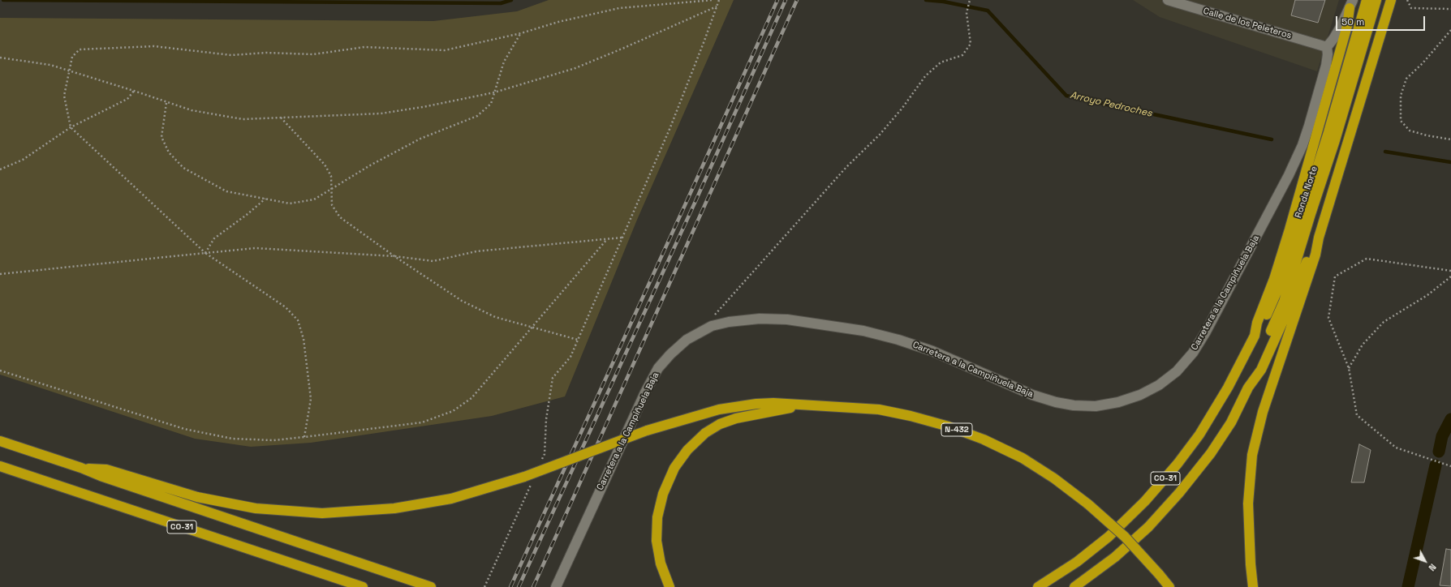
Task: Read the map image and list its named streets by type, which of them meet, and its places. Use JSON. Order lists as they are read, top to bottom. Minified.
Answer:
{"streets":{"highway":["Ronda Norte","N-432","CO-31"],"street":["Calle de los Peleteros","Carretera a la Campiñuela Baja"]},"crossings":[["Calle de los Peleteros","Carretera a la Campiñuela Baja"],["Ronda Norte","CO-31"]],"water":["Arroyo Pedroches"],"scale_bar":"50 m","north":"bottom right"}
